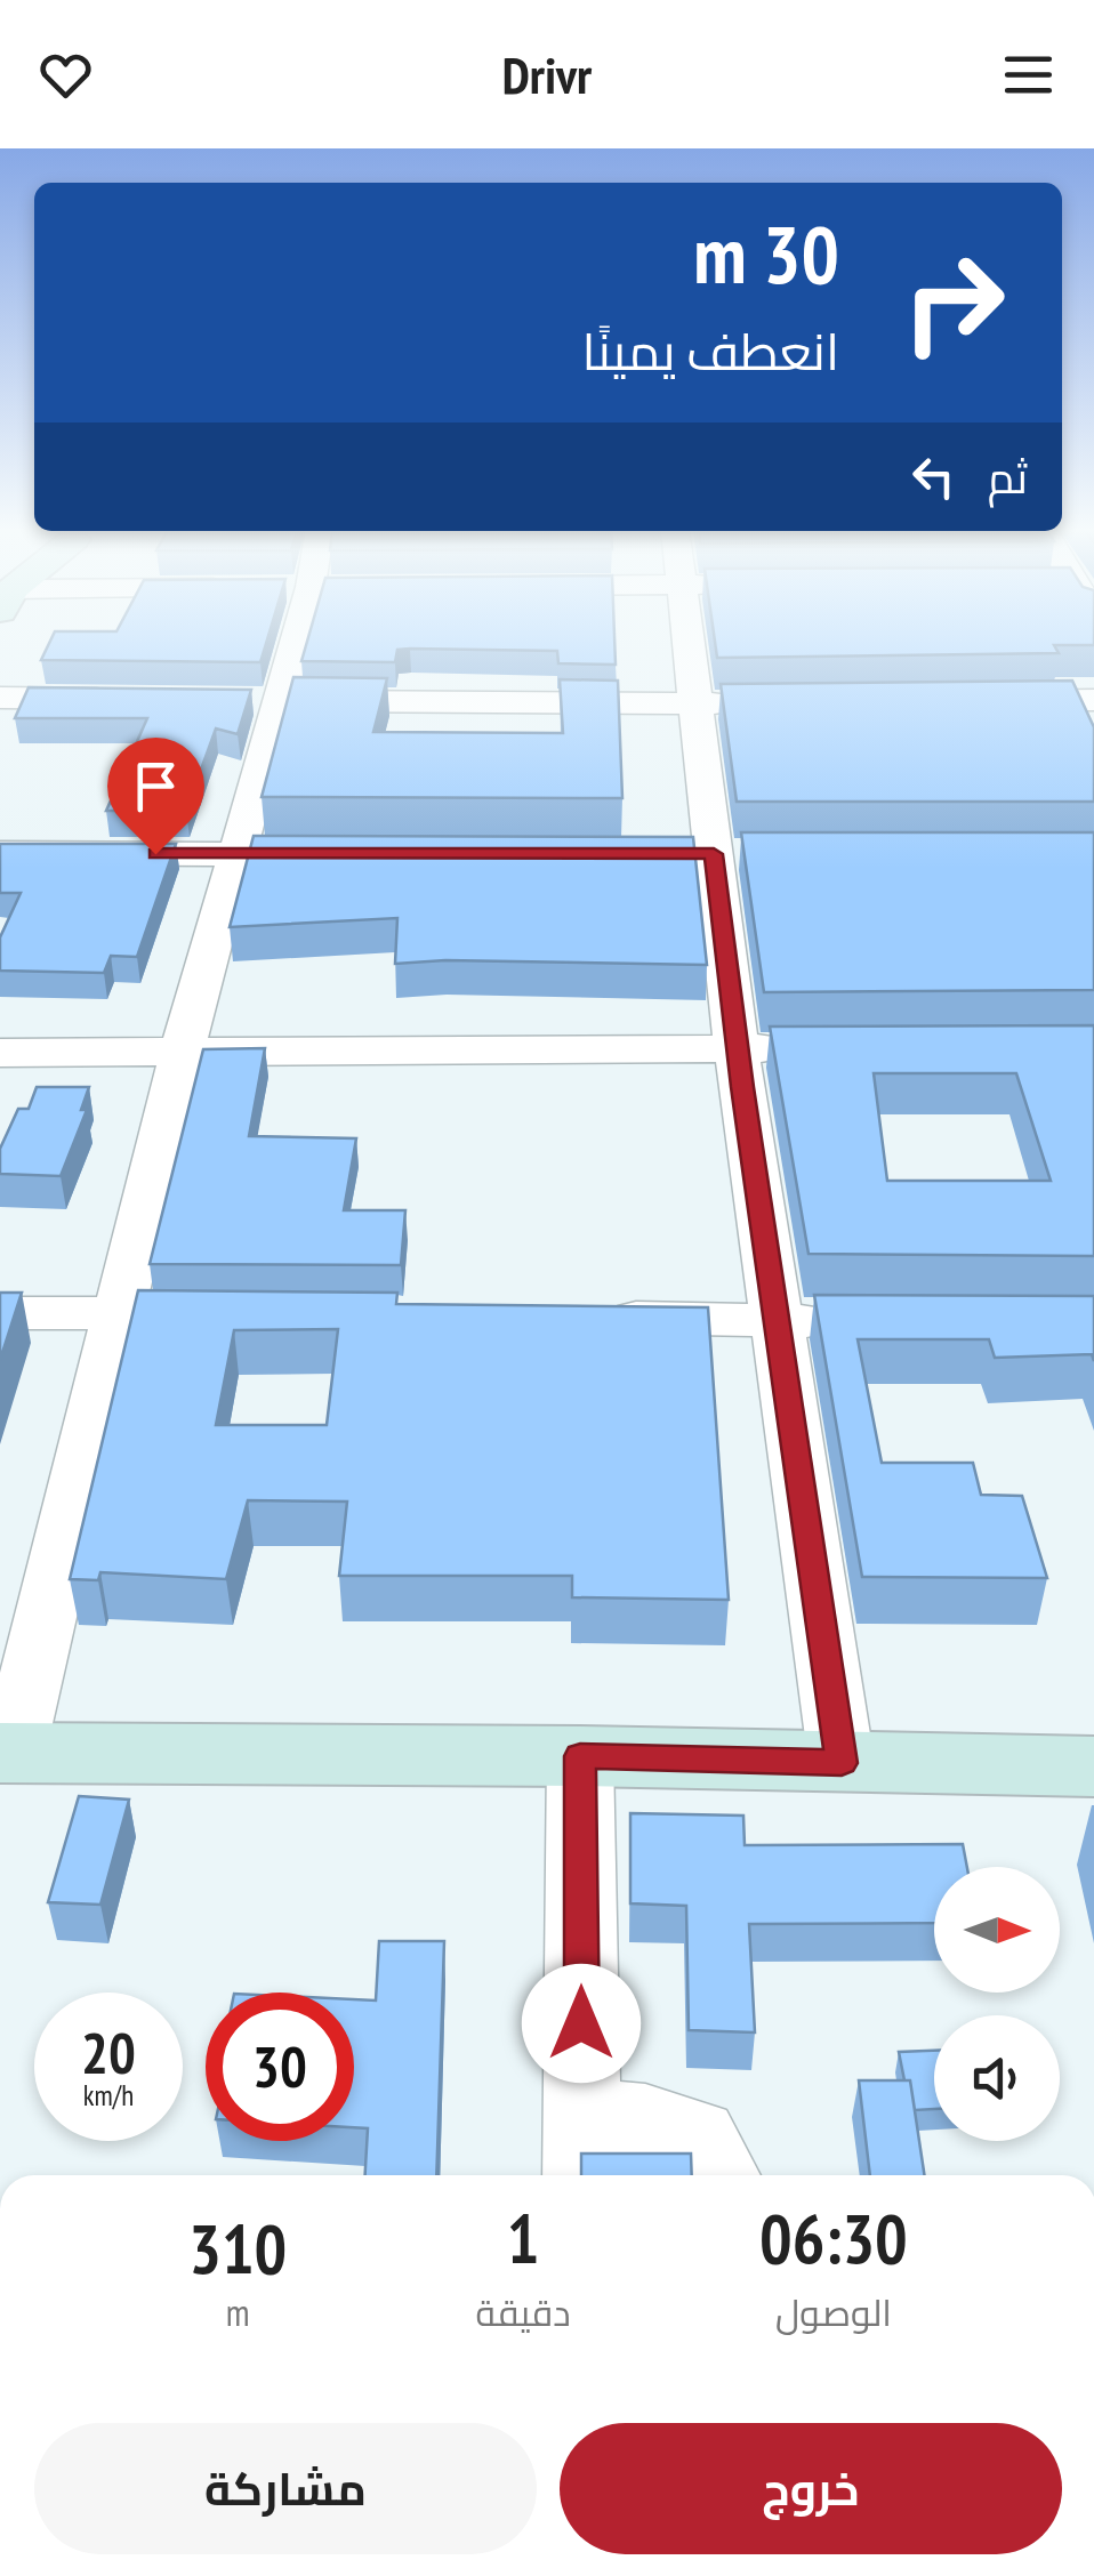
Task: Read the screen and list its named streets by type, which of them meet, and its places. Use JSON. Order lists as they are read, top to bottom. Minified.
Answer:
{"north":"right","page":{"header":"Drivr","turn":["30 m","انعطف يمينًا"],"then":"ثم","speed":"20 km/h","limit":"30","eta":["06:30","الوصول","1","دقيقة","310","m"],"buttons":["خروج","مشاركة"]}}
